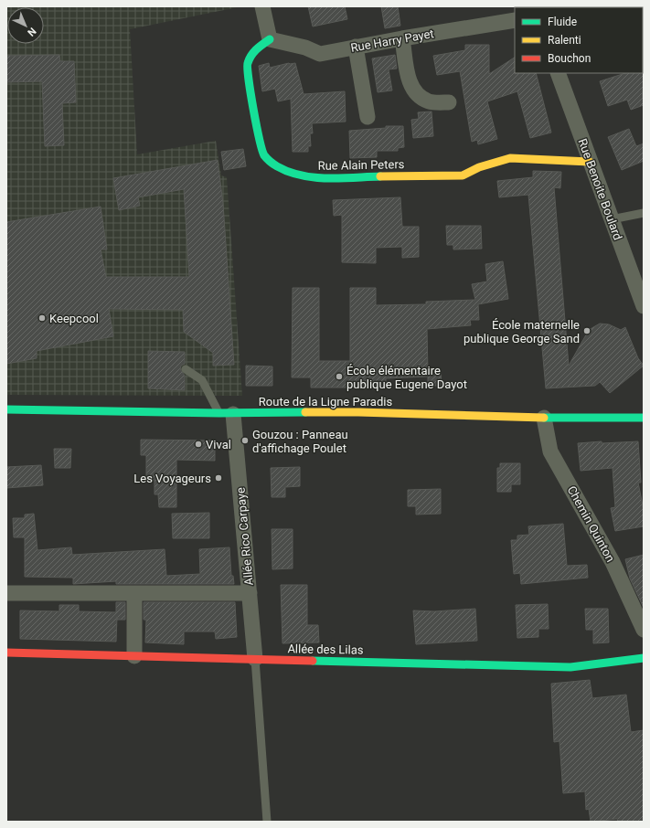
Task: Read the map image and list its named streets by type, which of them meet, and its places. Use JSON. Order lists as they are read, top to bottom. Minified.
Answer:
{"streets":{"street":["Rue Harry Payet","Rue Alain Peters","Rue Benoite Boulard","Route de la Ligne Paradis","Chemin Quinton","Allée Rico Carpaye","Allée des Lilas"]},"crossings":[["Rue Harry Payet","Rue Alain Peters"],["Rue Alain Peters","Rue Benoite Boulard"],["Route de la Ligne Paradis","Chemin Quinton"],["Route de la Ligne Paradis","Allée Rico Carpaye"],["Allée Rico Carpaye","Allée des Lilas"]],"places":["Keepcool","École maternelle publique George Sand","École élémentaire publique Eugene Dayot","Gouzou : Panneau d'affichage Poulet","Vival","Les Voyageurs"],"legend":["Fluide","Ralenti","Bouchon"],"north":"bottom right"}
